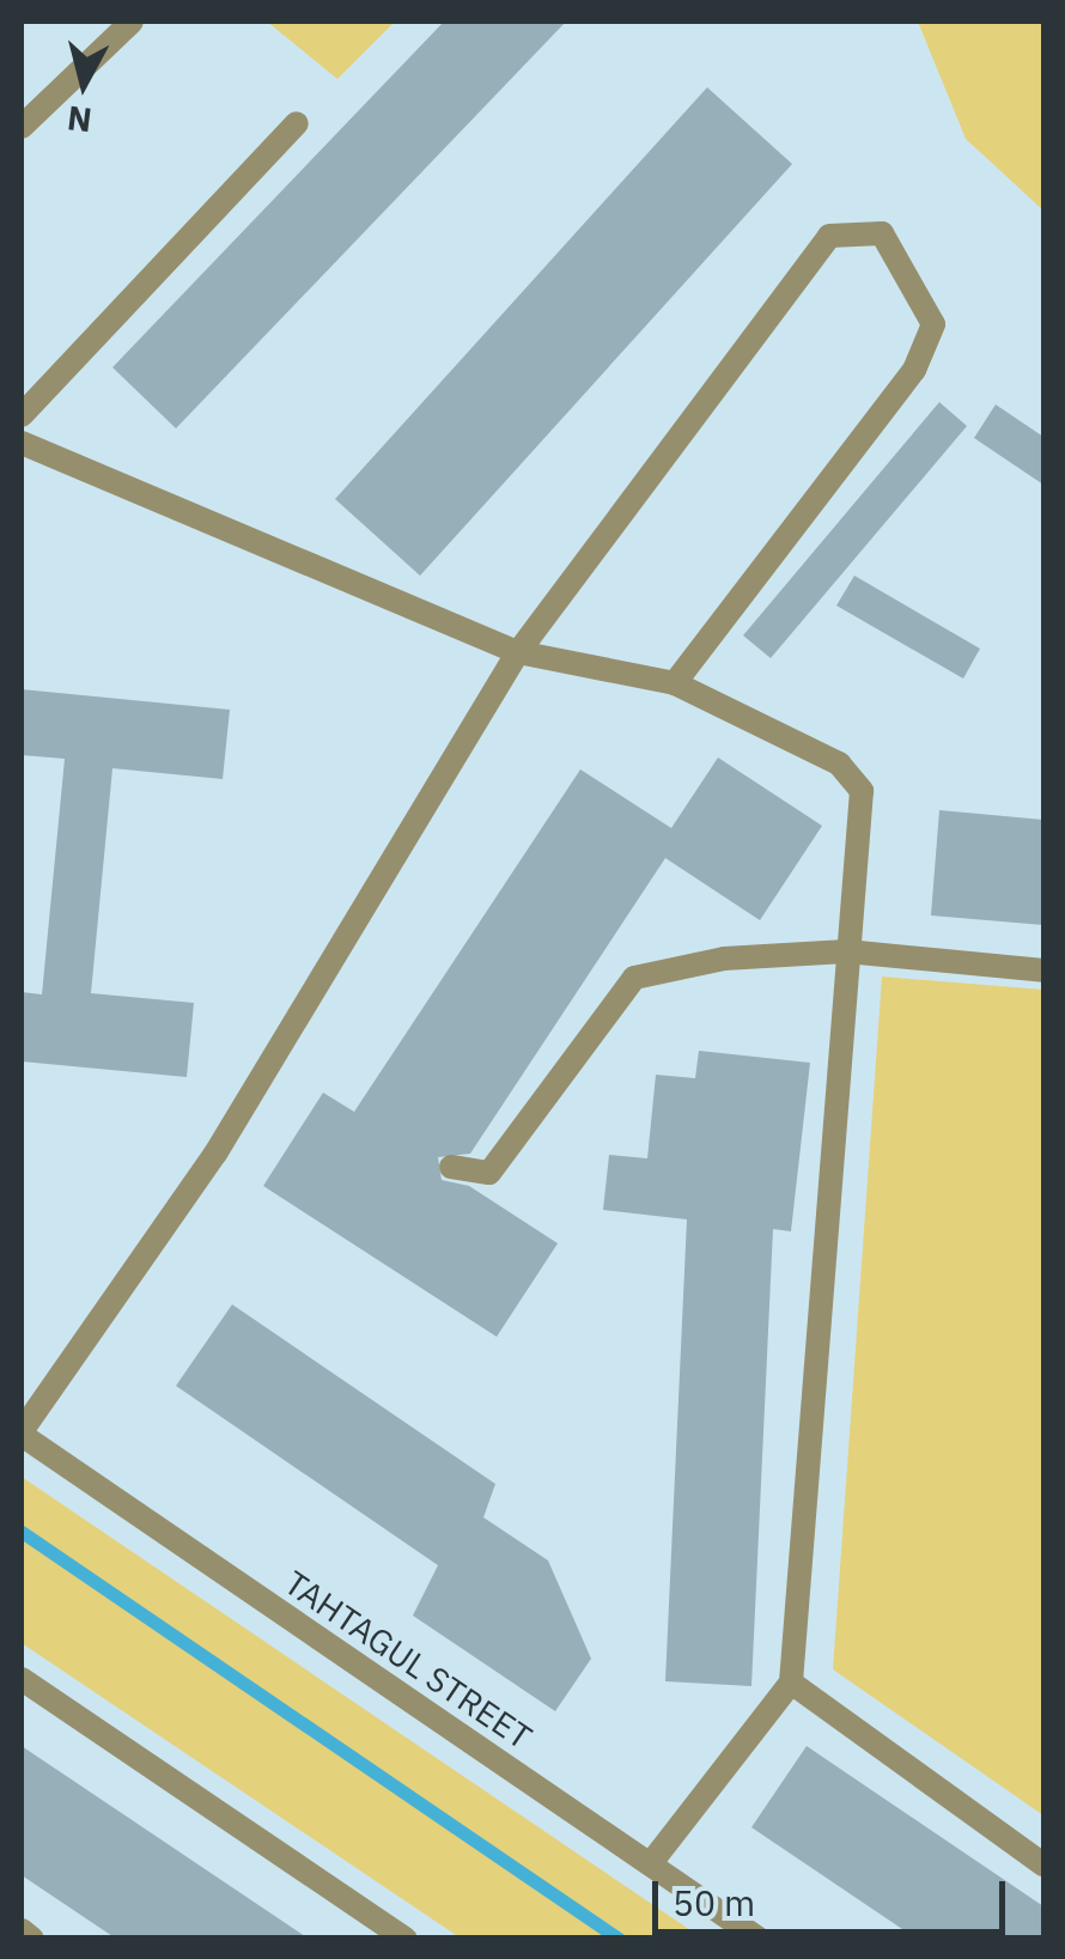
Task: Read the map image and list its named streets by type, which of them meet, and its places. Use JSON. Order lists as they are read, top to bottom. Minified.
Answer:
{"streets":{"street":["TAHTAGUL STREET"]},"scale_bar":"50 m","north":"bottom"}
